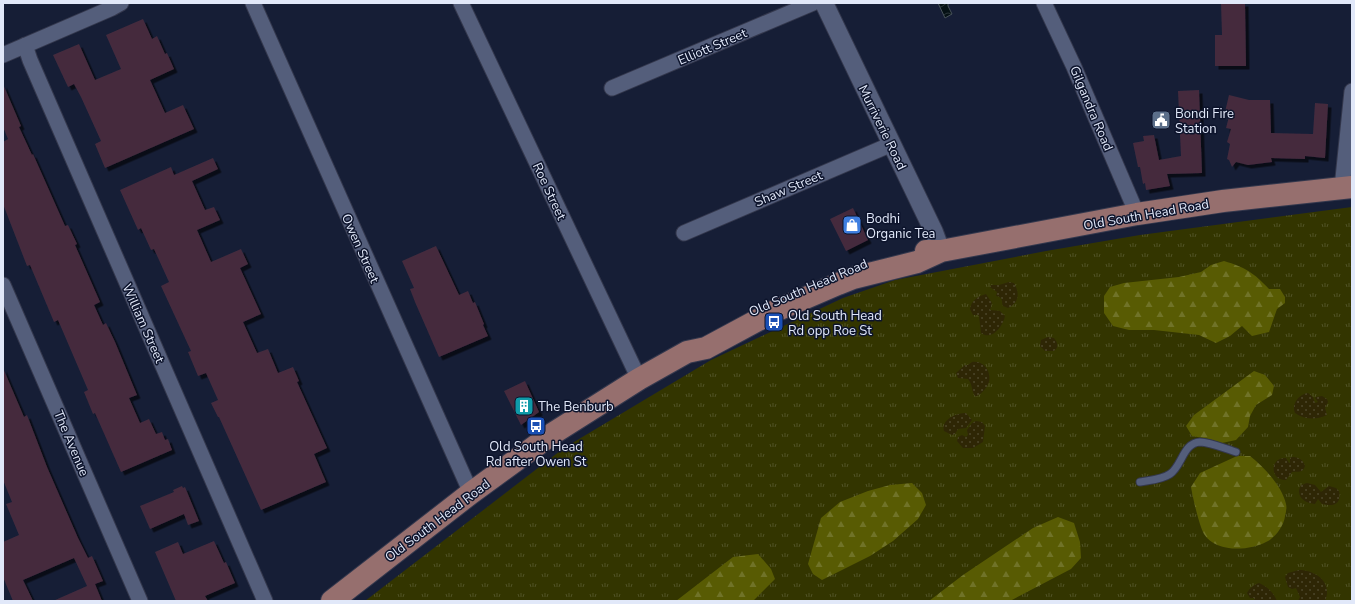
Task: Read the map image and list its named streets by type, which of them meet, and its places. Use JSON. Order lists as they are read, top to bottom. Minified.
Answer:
{"streets":{"main road":["Old South Head Road"],"street":["Elliott Street","Gilgandra Road","Murriverie Road","Shaw Street","Roe Street","Owen Street","William Street","The Avenue"]},"crossings":[["Gilgandra Road","Old South Head Road"],["Murriverie Road","Shaw Street"],["Murriverie Road","Old South Head Road"],["Roe Street","Old South Head Road"],["Old South Head Road","Owen Street"]],"places":{"public building":["Bondi Fire Station"],"shop":["Bodhi Organic Tea"],"bus stop":["Old South Head Rd opp Roe St","Old South Head Rd after Owen St"],"building":["The Benburb"]}}
